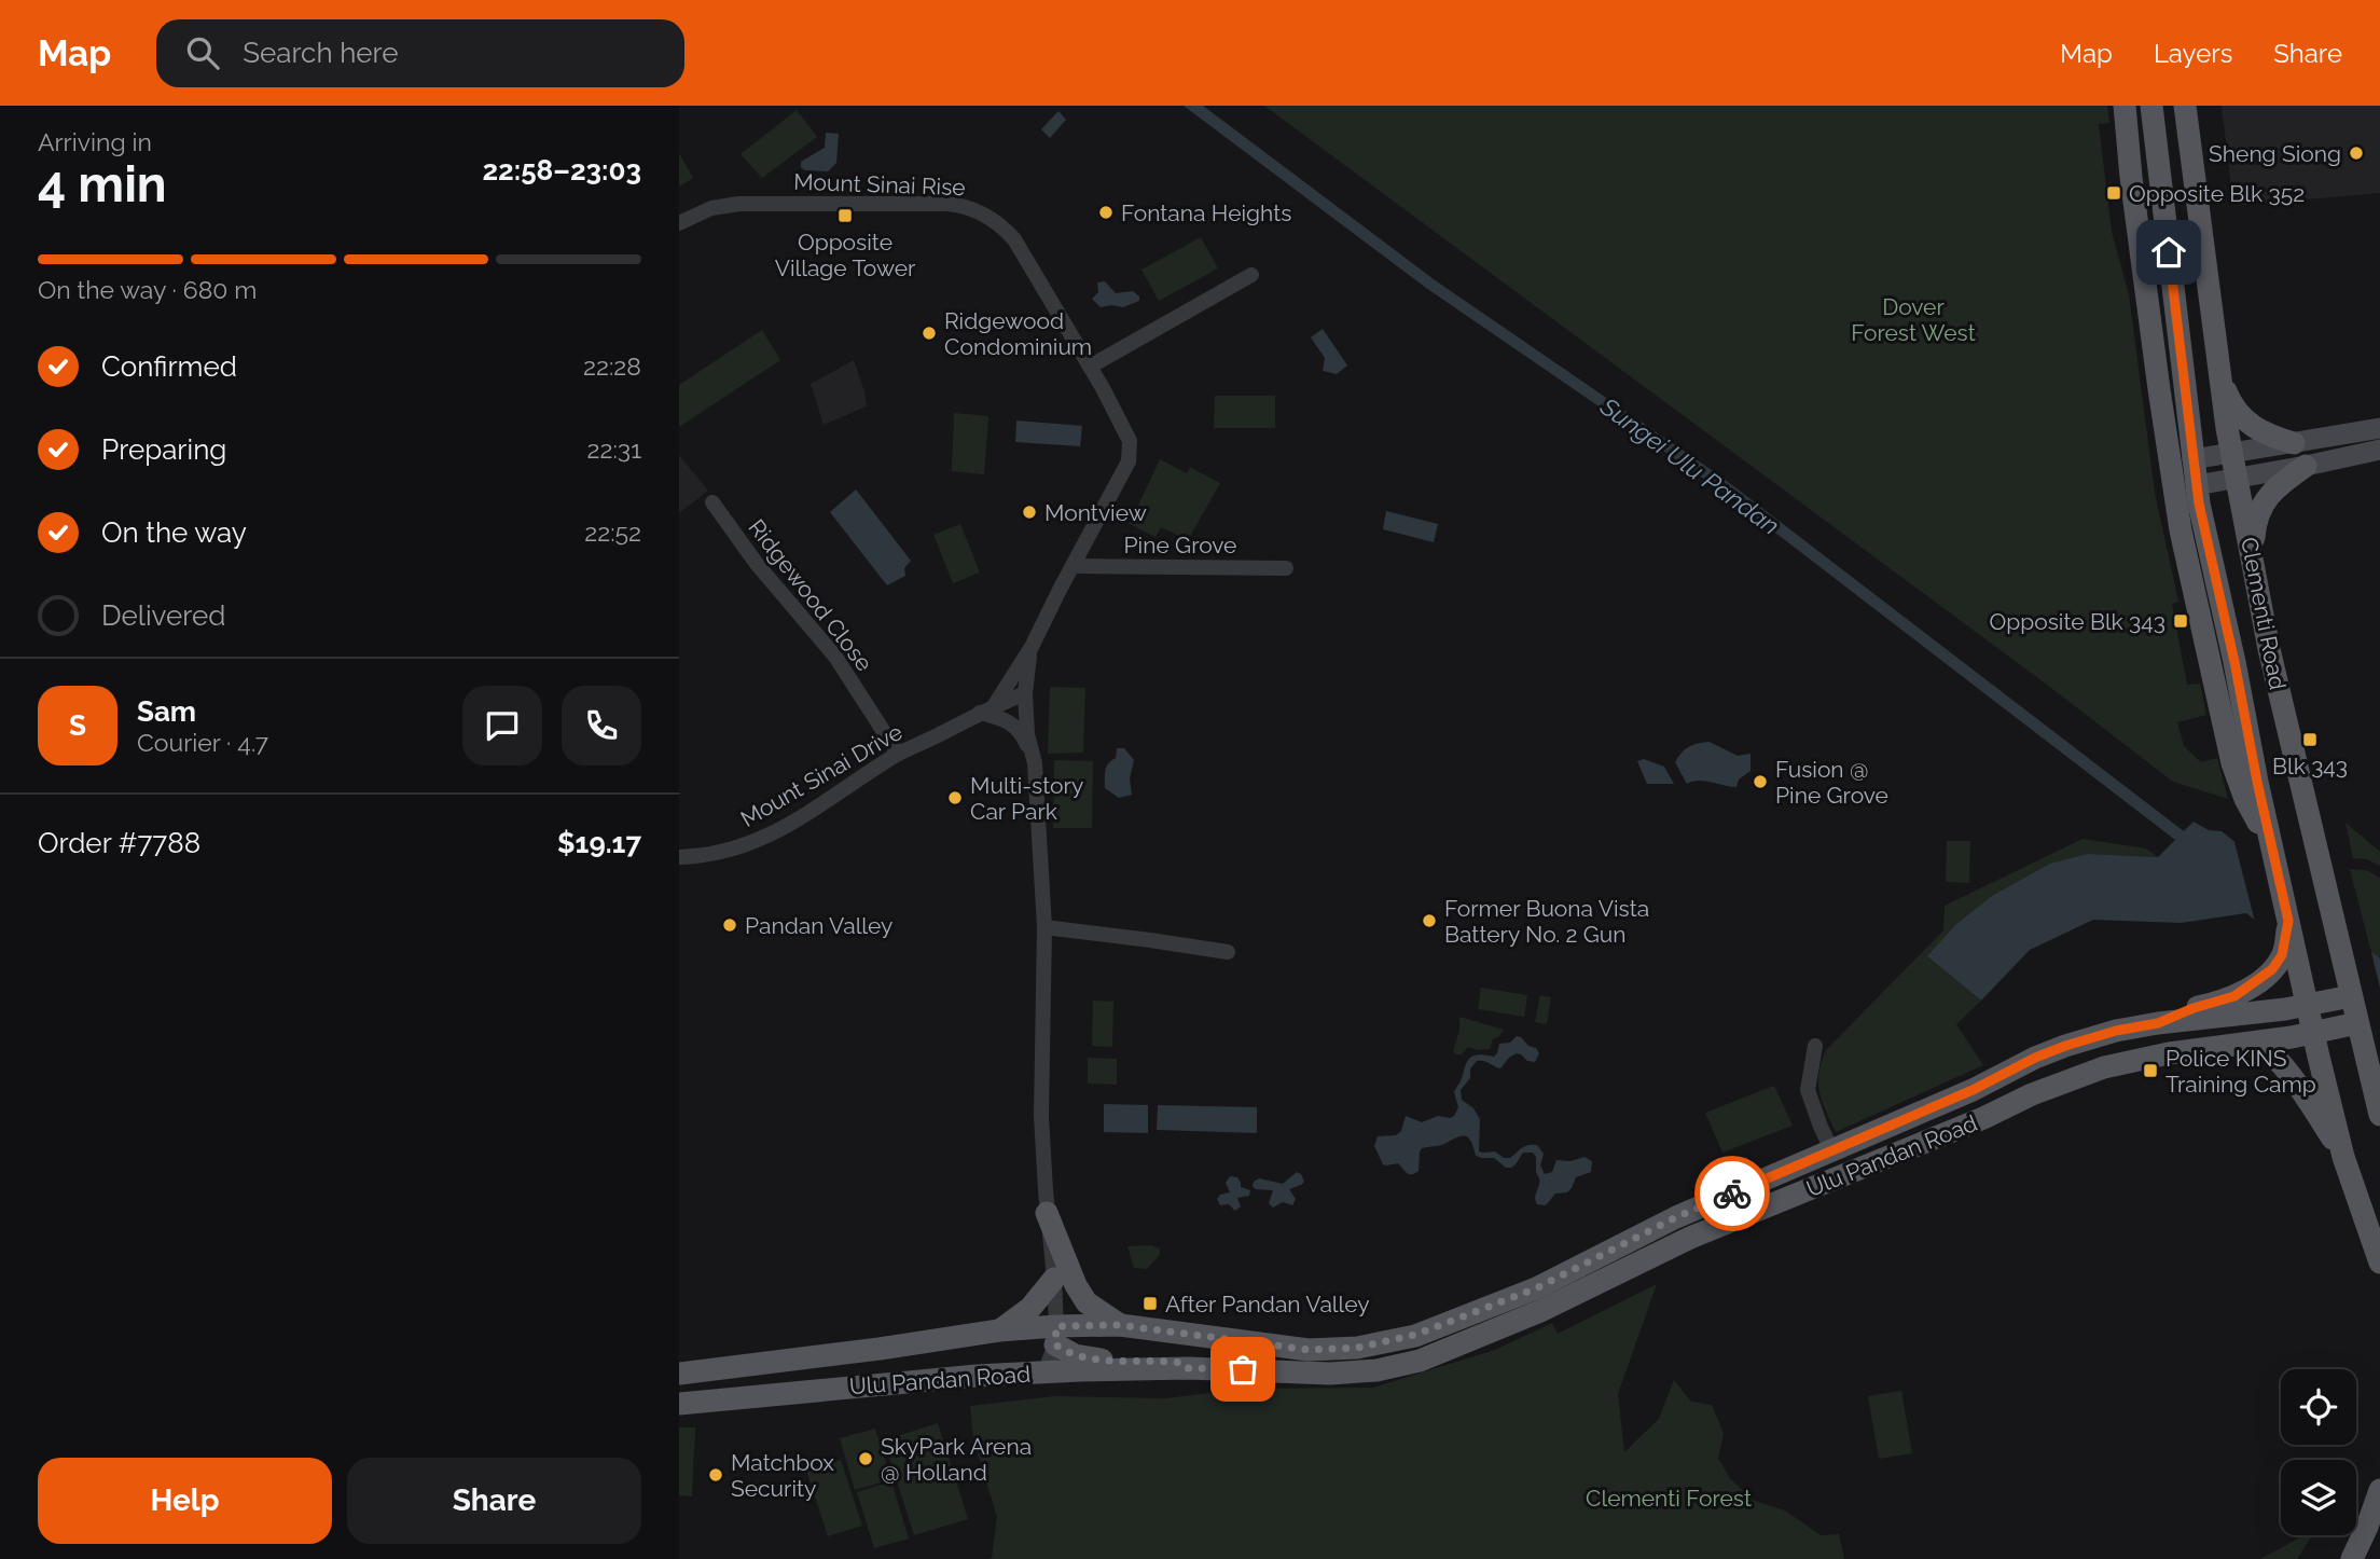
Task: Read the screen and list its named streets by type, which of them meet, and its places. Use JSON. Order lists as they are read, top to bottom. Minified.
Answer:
{"streets":{"main road":["Clementi Road","Ulu Pandan Road"],"street":["Mount Sinai Rise","Pine Grove","Ridgewood Close","Mount Sinai Drive"]},"crossings":[["Mount Sinai Rise","Pine Grove"],["Ridgewood Close","Mount Sinai Drive"],["Clementi Road","Ulu Pandan Road"]],"water":["Sungei Ulu Pandan"],"parks":["Dover Forest West","Clementi Forest"],"places":{"other":["Sheng Siong","Fontana Heights","Ridgewood Condominium","Montview","Fusion @ Pine Grove","Multi-story Car Park","Former Buona Vista Battery No. 2 Gun","Pandan Valley","SkyPark Arena @ Holland","Matchbox Security"],"transit":["Opposite Blk 352","Opposite Village Tower","Opposite Blk 343","Blk 343","Police KINS Training Camp","After Pandan Valley"]},"page":{"header":"Map","search":"Search here","nav":["Map","Layers","Share"],"heading":["4 min","Arriving in","22:58–23:03"],"panel":["Sam","Courier · 4.7","Order #7788","$19.17"],"bar":"On the way · 680 m","list":[["Confirmed","22:28"],["Preparing","22:31"],["On the way","22:52"],"Delivered"],"round":"S","buttons":["Help","Share"]}}
